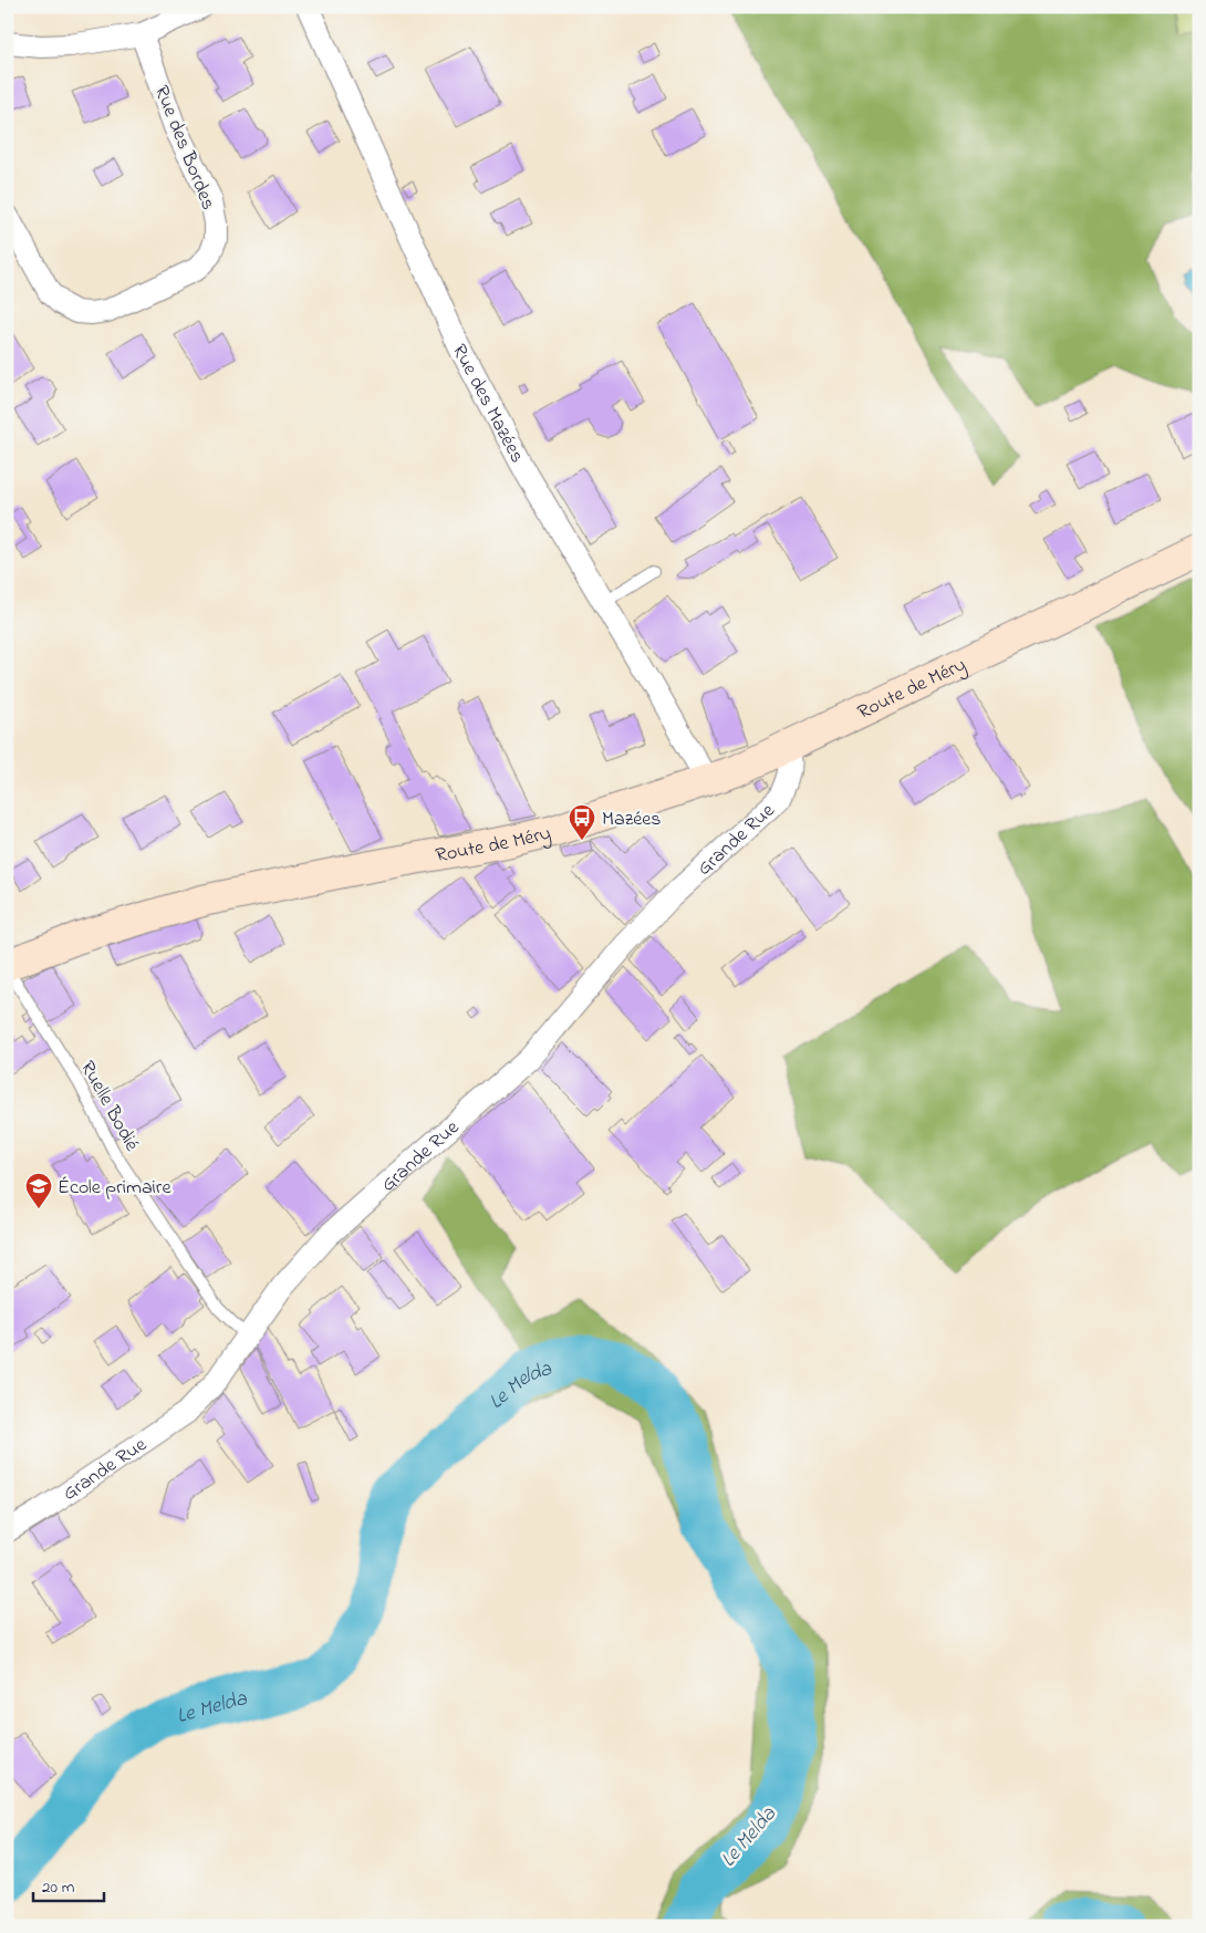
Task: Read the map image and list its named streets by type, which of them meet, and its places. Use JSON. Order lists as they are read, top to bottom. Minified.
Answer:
{"streets":{"main road":["Route de Méry"],"street":["Rue des Bordes","Rue des Mazées","Grande Rue"],"lane":["Ruelle Bodié"]},"crossings":[["Rue des Mazées","Route de Méry"],["Route de Méry","Grande Rue"],["Route de Méry","Ruelle Bodié"],["Grande Rue","Ruelle Bodié"]],"water":["Le Melda"],"places":{"bus stop":["Mazées"],"school or university":["École primaire"]},"scale_bar":"20 m"}
